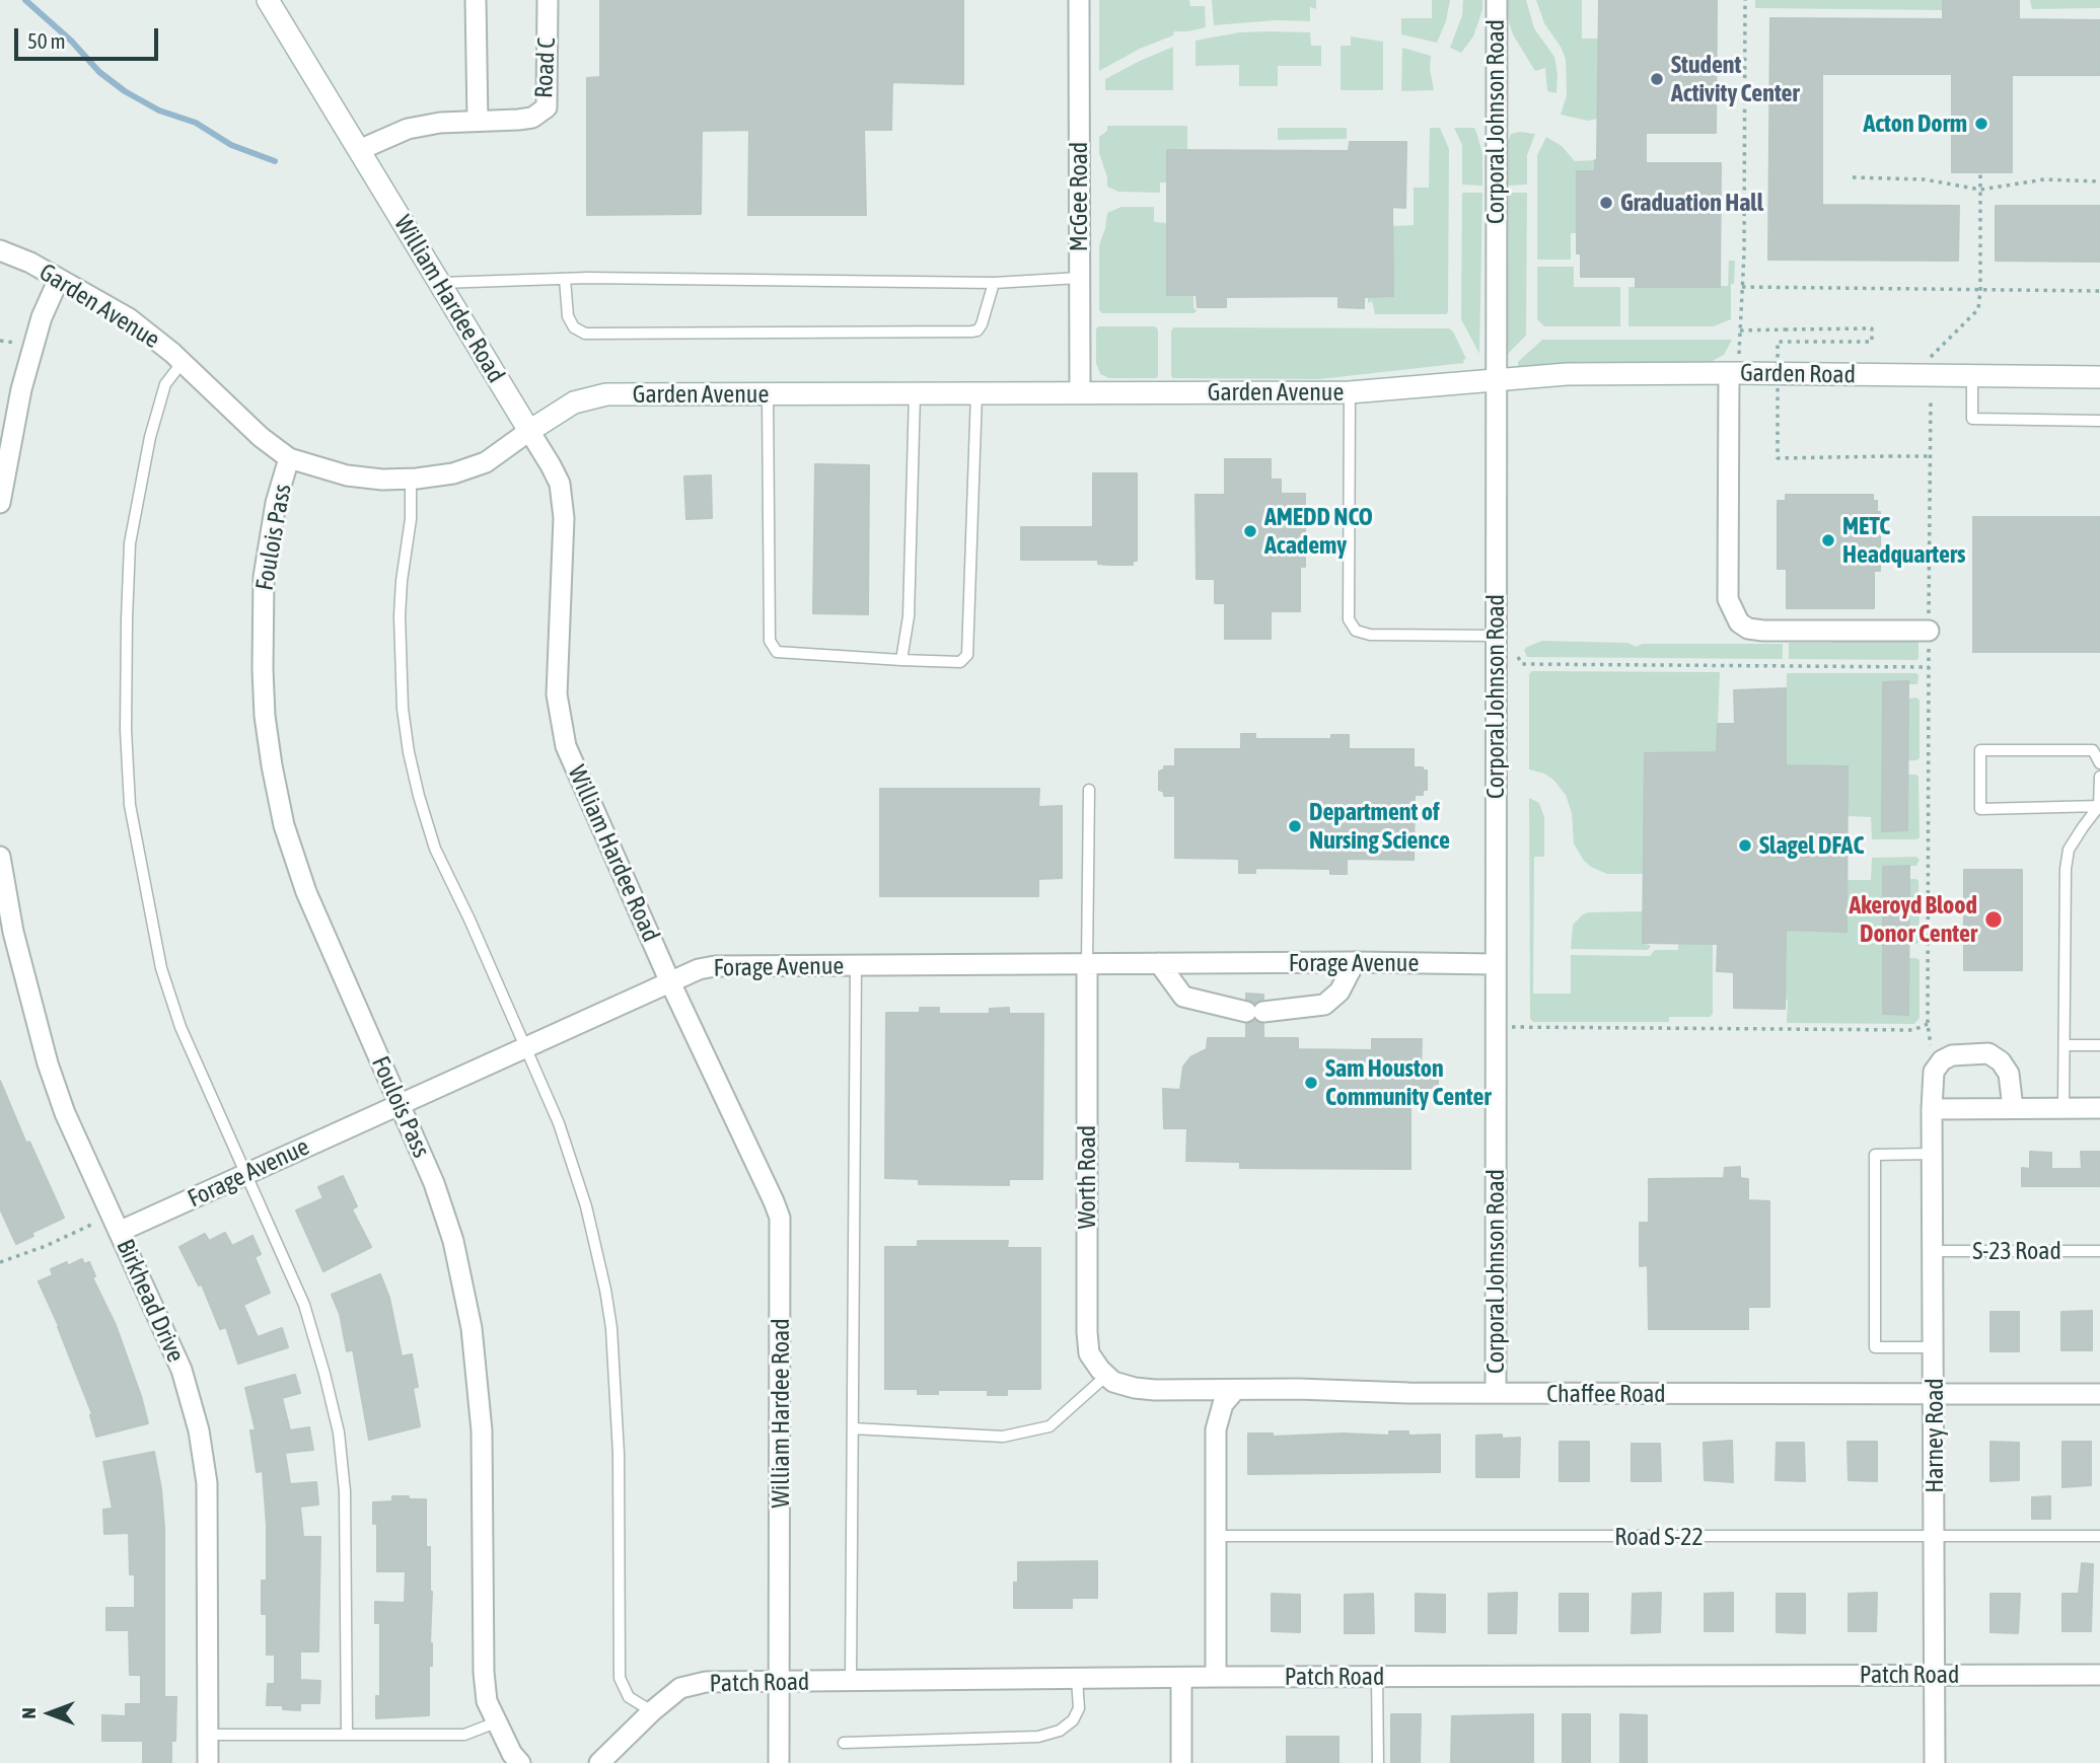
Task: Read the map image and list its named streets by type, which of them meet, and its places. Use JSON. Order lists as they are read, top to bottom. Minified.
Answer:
{"streets":{"street":["Road C","Corporal Johnson Road","McGee Road","William Hardee Road","Garden Avenue","Garden Road","Foulois Pass","Forage Avenue","Worth Road","Birkhead Drive","Chaffee Road","Harney Road","Patch Road"],"lane":["S-23 Road","Road S-22"]},"crossings":[["Corporal Johnson Road","Garden Avenue"],["Corporal Johnson Road","Garden Road"],["Corporal Johnson Road","Forage Avenue"],["Corporal Johnson Road","Chaffee Road"],["McGee Road","Garden Avenue"],["William Hardee Road","Garden Avenue"],["William Hardee Road","Forage Avenue"],["William Hardee Road","Patch Road"],["Garden Avenue","Garden Road"],["Garden Avenue","Foulois Pass"],["Foulois Pass","Forage Avenue"],["Forage Avenue","Worth Road"],["Forage Avenue","Birkhead Drive"],["Worth Road","Chaffee Road"],["S-23 Road","Harney Road"],["Chaffee Road","Harney Road"],["Harney Road","Road S-22"],["Harney Road","Patch Road"]],"places":["Student Activity Center","Acton Dorm","Graduation Hall","AMEDD NCO Academy","METC Headquarters","Department of Nursing Science","Slagel DFAC","Akeroyd Blood Donor Center","Sam Houston Community Center"],"scale_bar":"50 m","north":"left"}
